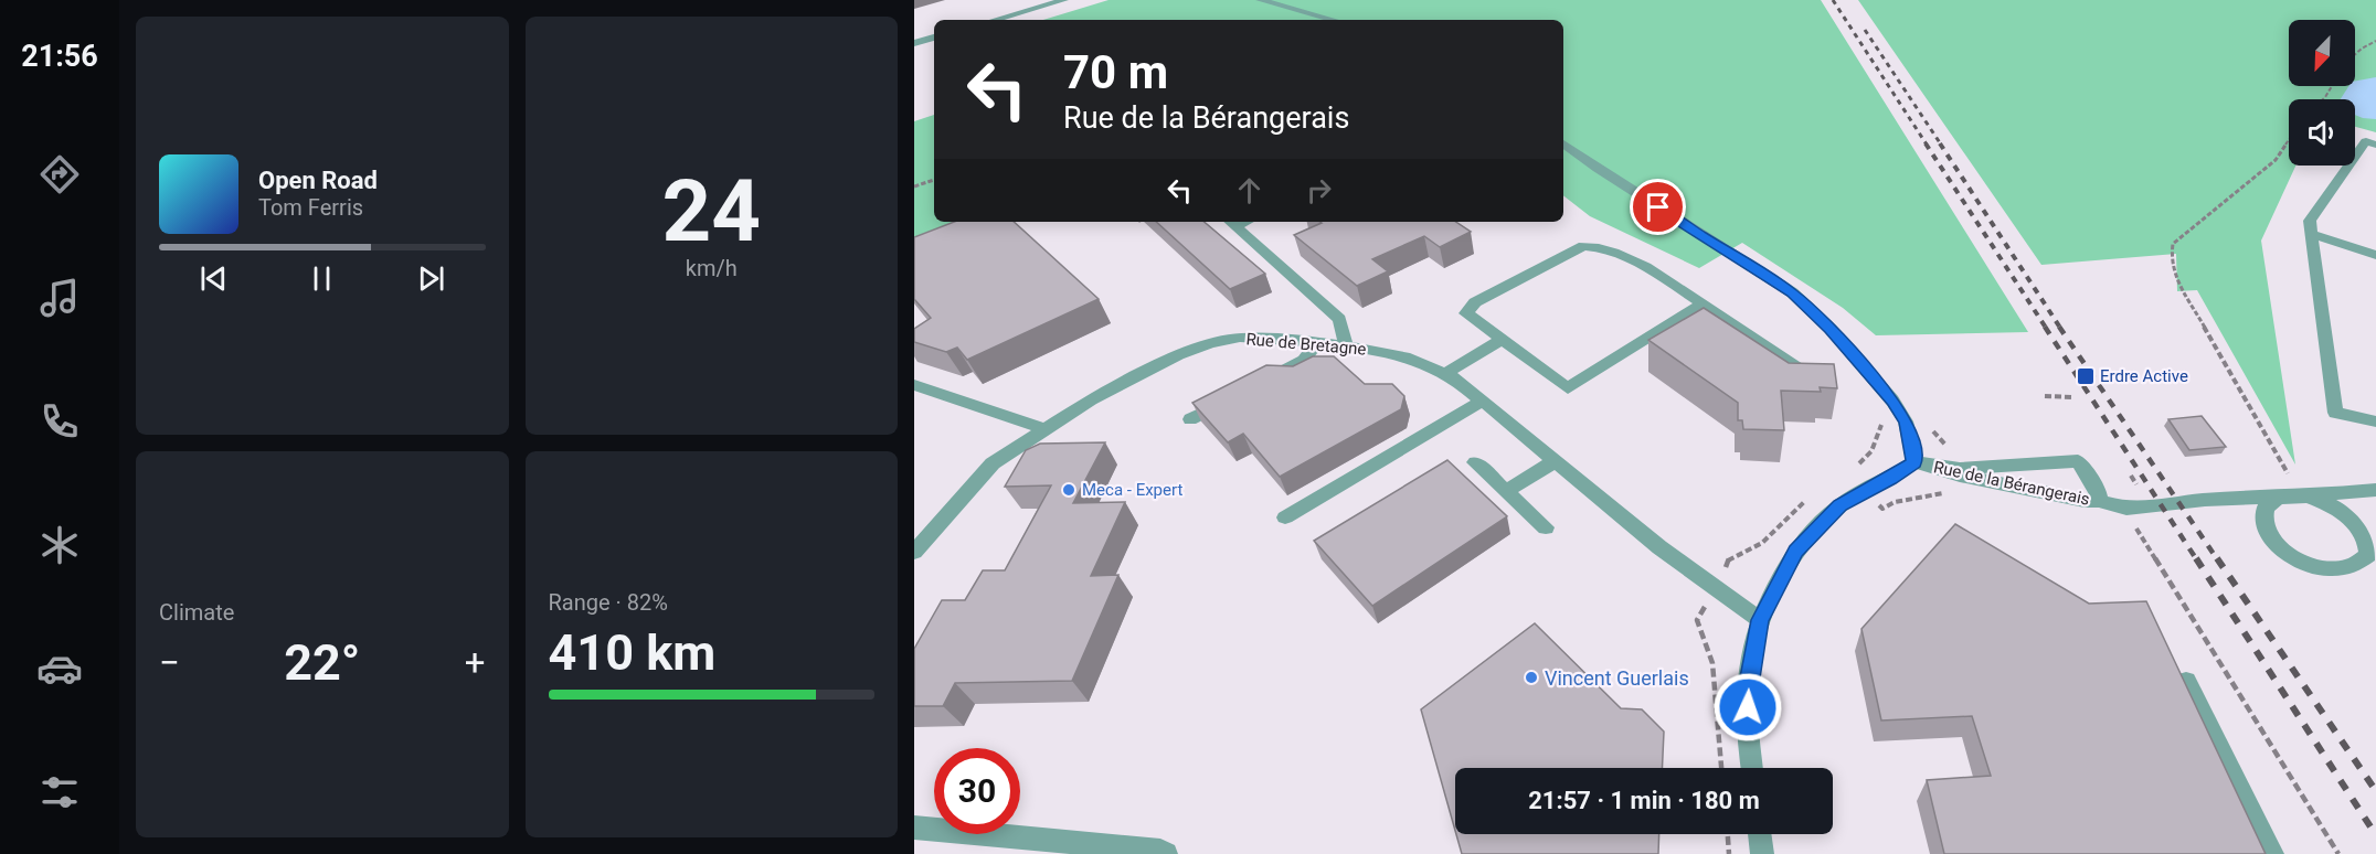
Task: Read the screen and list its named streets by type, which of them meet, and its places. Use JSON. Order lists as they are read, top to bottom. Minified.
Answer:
{"streets":{"street":["Rue de Bretagne","Rue de la Bérangerais"]},"places":{"transit":["Erdre Active"],"other":["Meca - Expert","Vincent Guerlais"]},"north":"bottom left","page":{"tabs":"21:56","tile":[["24","km/h"],"Climate",["Range · 82%","410 km"]],"turn":["70 m","Rue de la Bérangerais"],"song":["Open Road","Tom Ferris"],"heat":["−","22°","+"],"limit":"30","trip":"21:57 · 1 min · 180 m"}}
